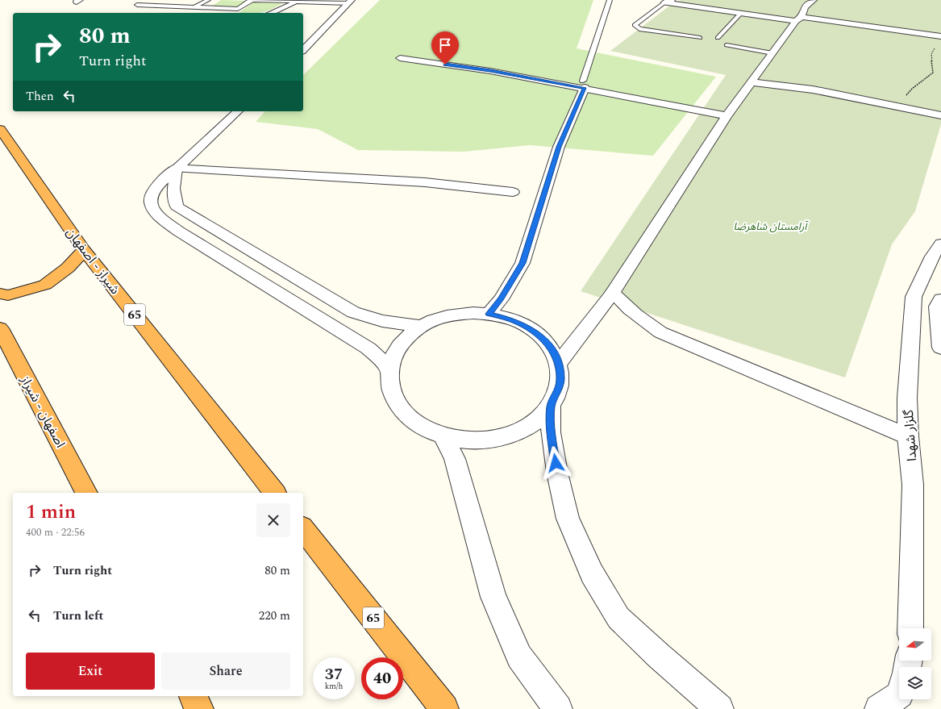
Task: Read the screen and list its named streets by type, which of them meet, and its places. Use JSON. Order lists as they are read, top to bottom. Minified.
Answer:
{"streets":{"highway":["شیراز - اصفهان","65","اصفهان - شیراز"],"street":["گلزار شهدا"]},"parks":["آرامستان شاهرضا"],"north":"left","page":{"turn":["80 m","Turn right"],"then":"Then","heading":["1 min","400 m · 22:56"],"list":[{"name":"Turn right","value":"80 m"},{"name":"Turn left","value":"220 m"}],"buttons":["Exit","Share"],"speed":"37 km/h","limit":"40"}}
